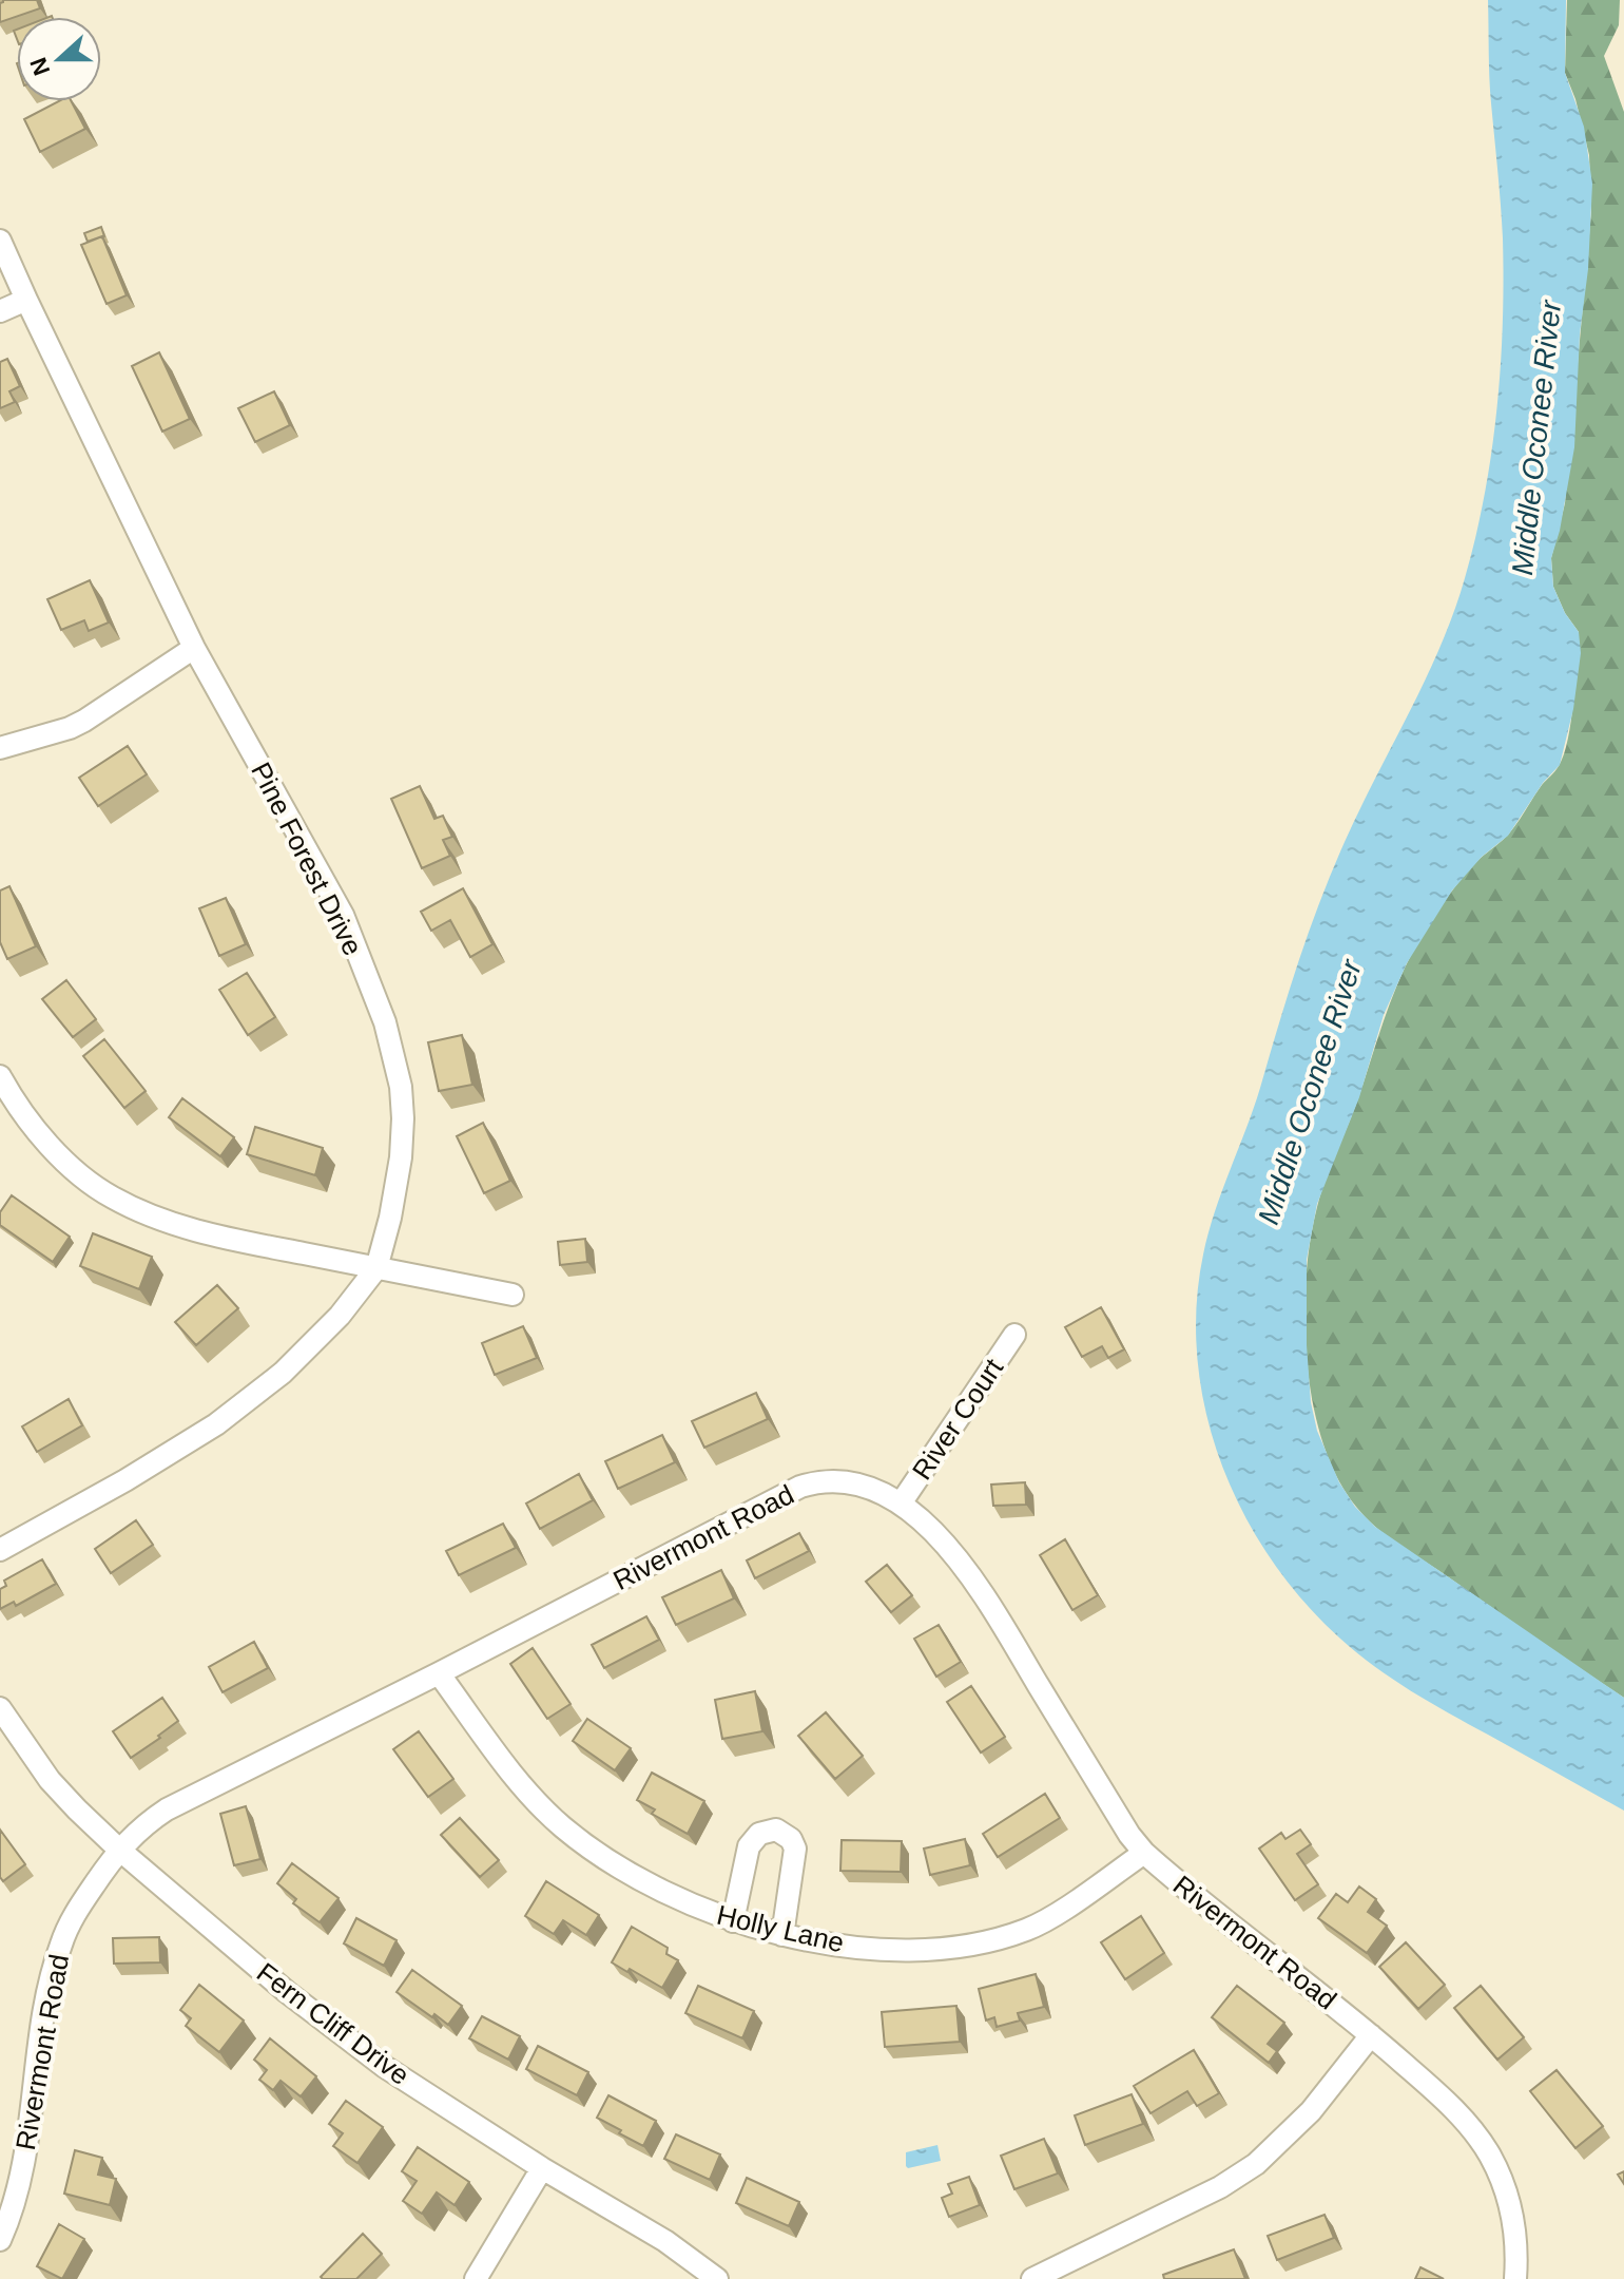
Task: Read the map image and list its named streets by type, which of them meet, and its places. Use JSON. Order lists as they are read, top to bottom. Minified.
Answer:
{"streets":{"street":["Pine Forest Drive","River Court","Rivermont Road","Holly Lane","Fern Cliff Drive"]},"crossings":[["River Court","Rivermont Road"],["Rivermont Road","Holly Lane"],["Rivermont Road","Fern Cliff Drive"]],"water":["Middle Oconee River"],"north":"left"}
